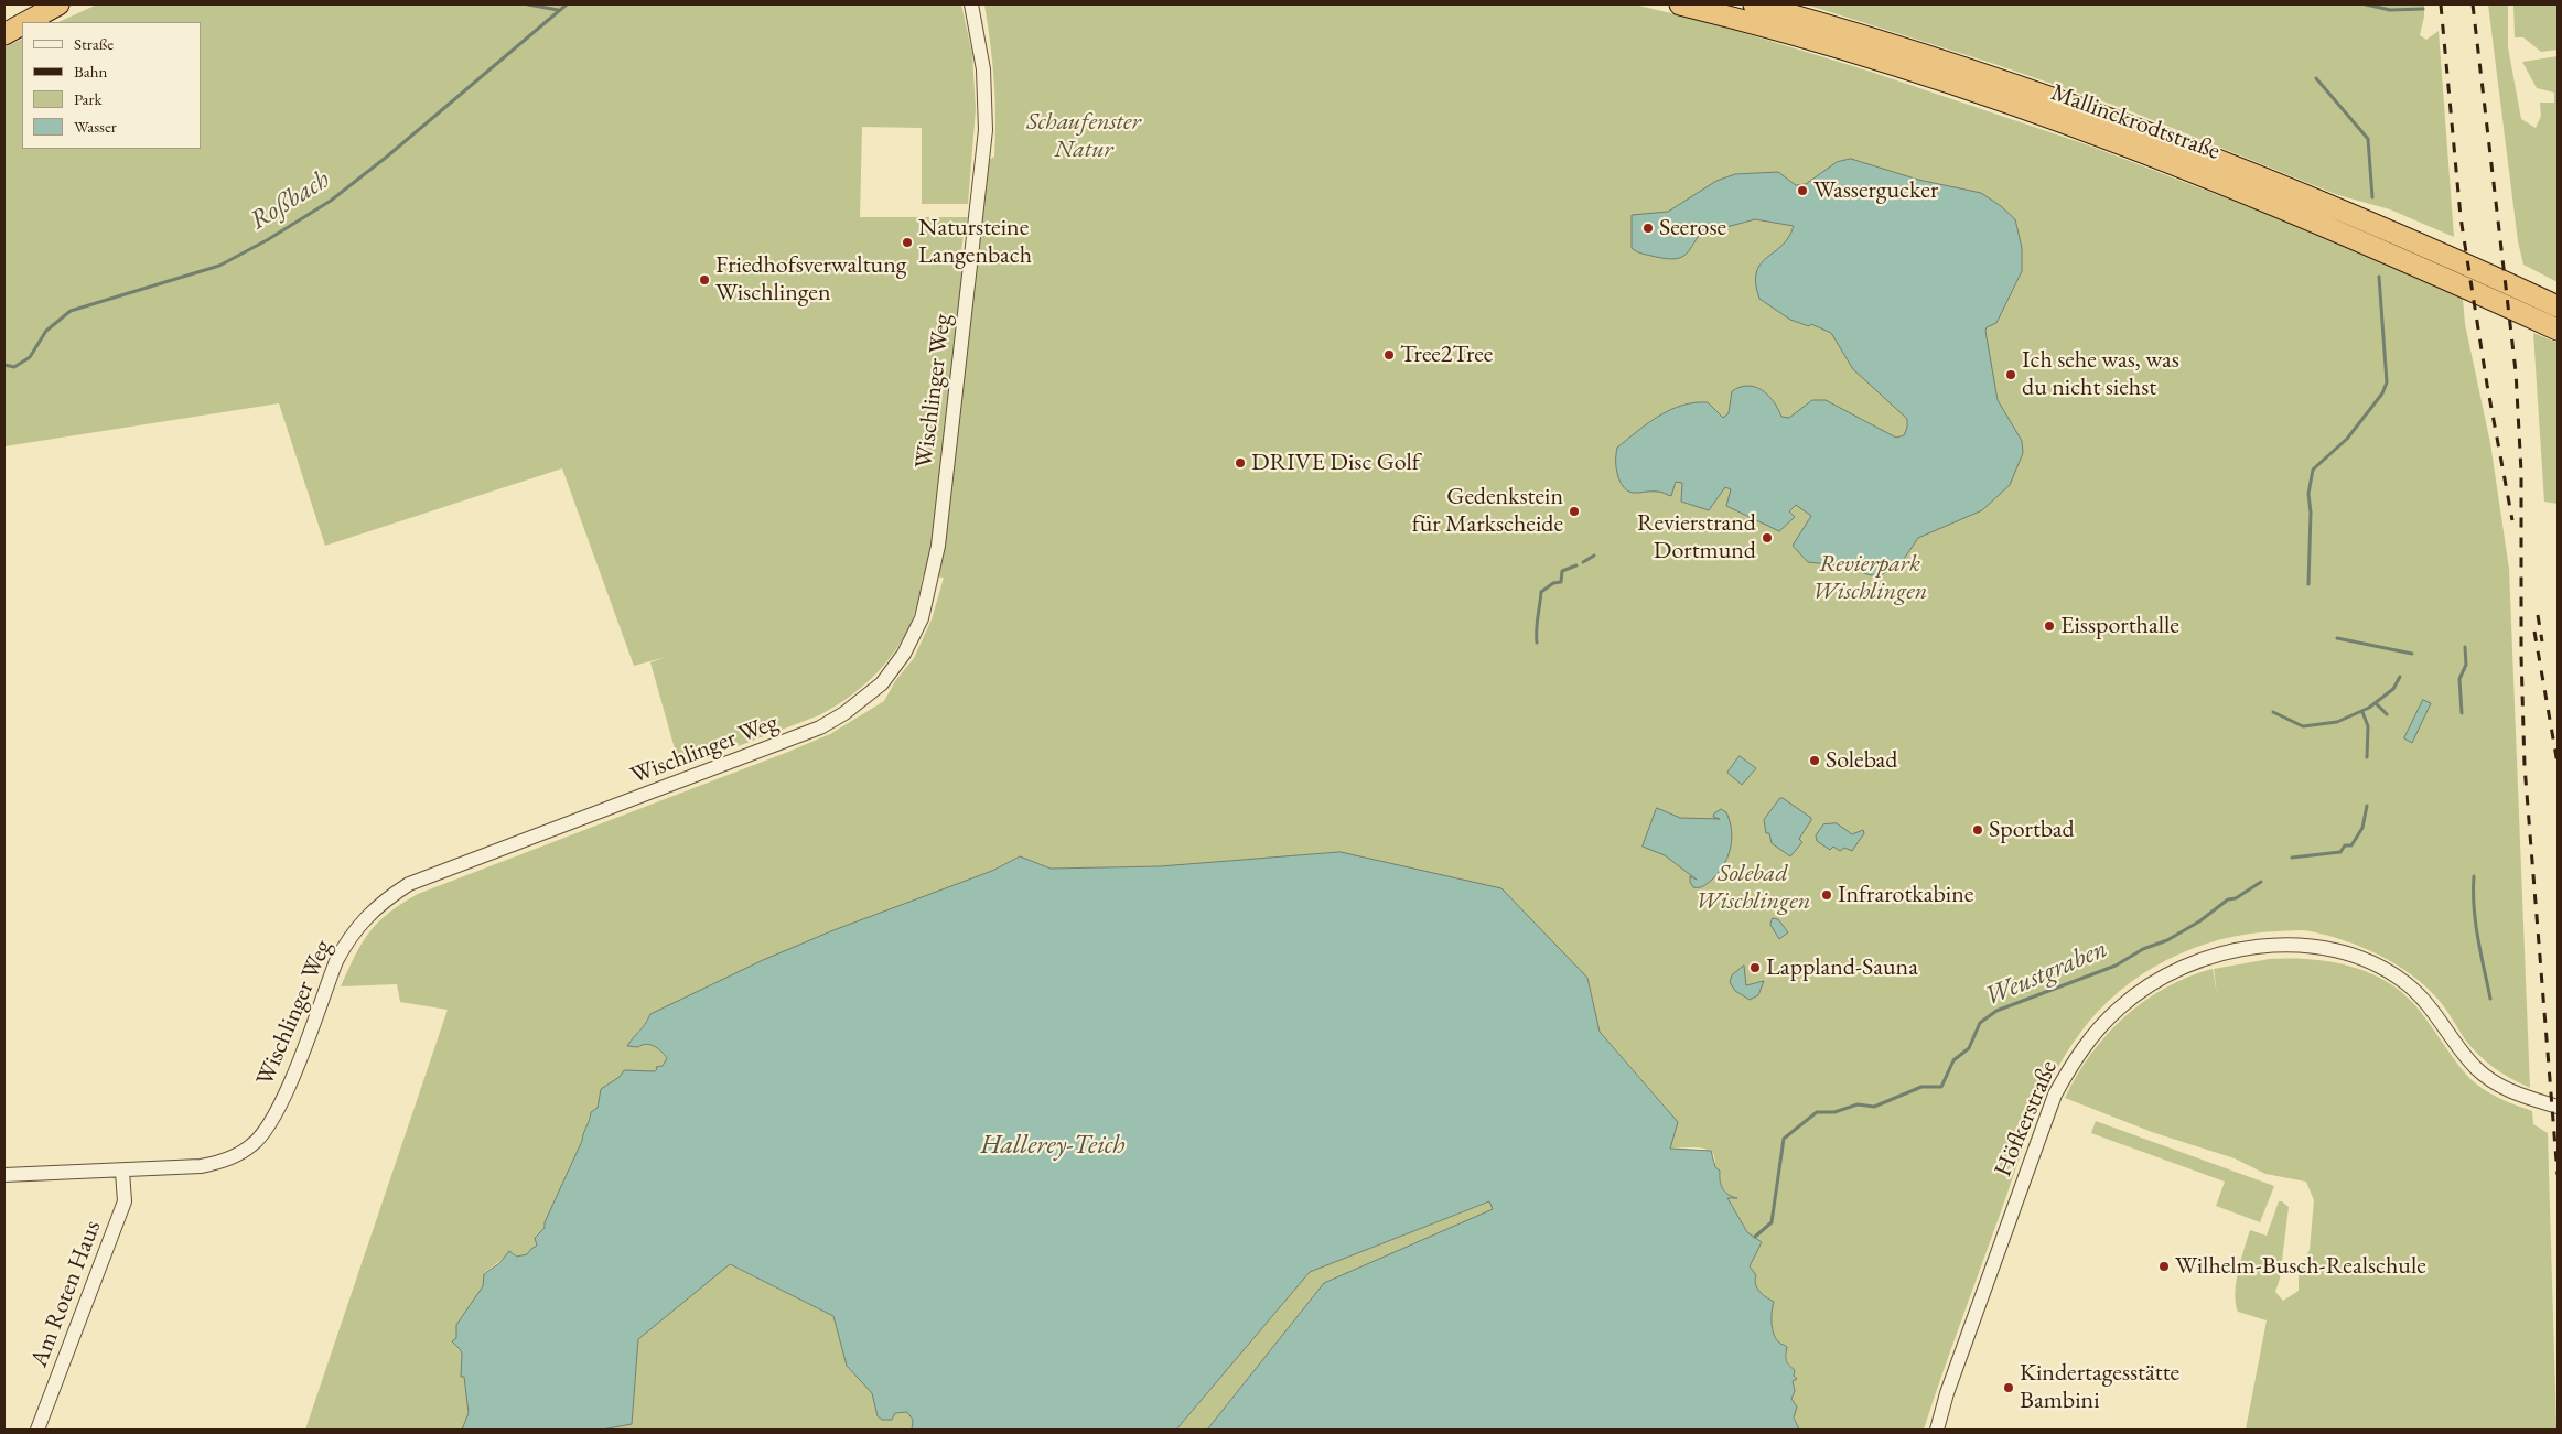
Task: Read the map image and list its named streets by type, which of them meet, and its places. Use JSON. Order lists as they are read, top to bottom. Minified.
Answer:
{"streets":{"highway":["Mallinckrodtstraße"],"street":["Wischlinger Weg","Höfkerstraße","Am Roten Haus"]},"crossings":[["Wischlinger Weg","Am Roten Haus"]],"water":["Roßbach","Weustgraben","Hallerey-Teich"],"parks":["Schaufenster Natur","Revierpark Wischlingen","Solebad Wischlingen"],"places":["Wassergucker","Seerose","Natursteine Langenbach","Friedhofsverwaltung Wischlingen","Tree2Tree","Ich sehe was, was du nicht siehst","DRIVE Disc Golf","Gedenkstein für Markscheide","Revierstrand Dortmund","Eissporthalle","Solebad","Sportbad","Infrarotkabine","Lappland-Sauna","Wilhelm-Busch-Realschule","Kindertagesstätte Bambini"],"legend":["Straße","Bahn","Park","Wasser"]}
